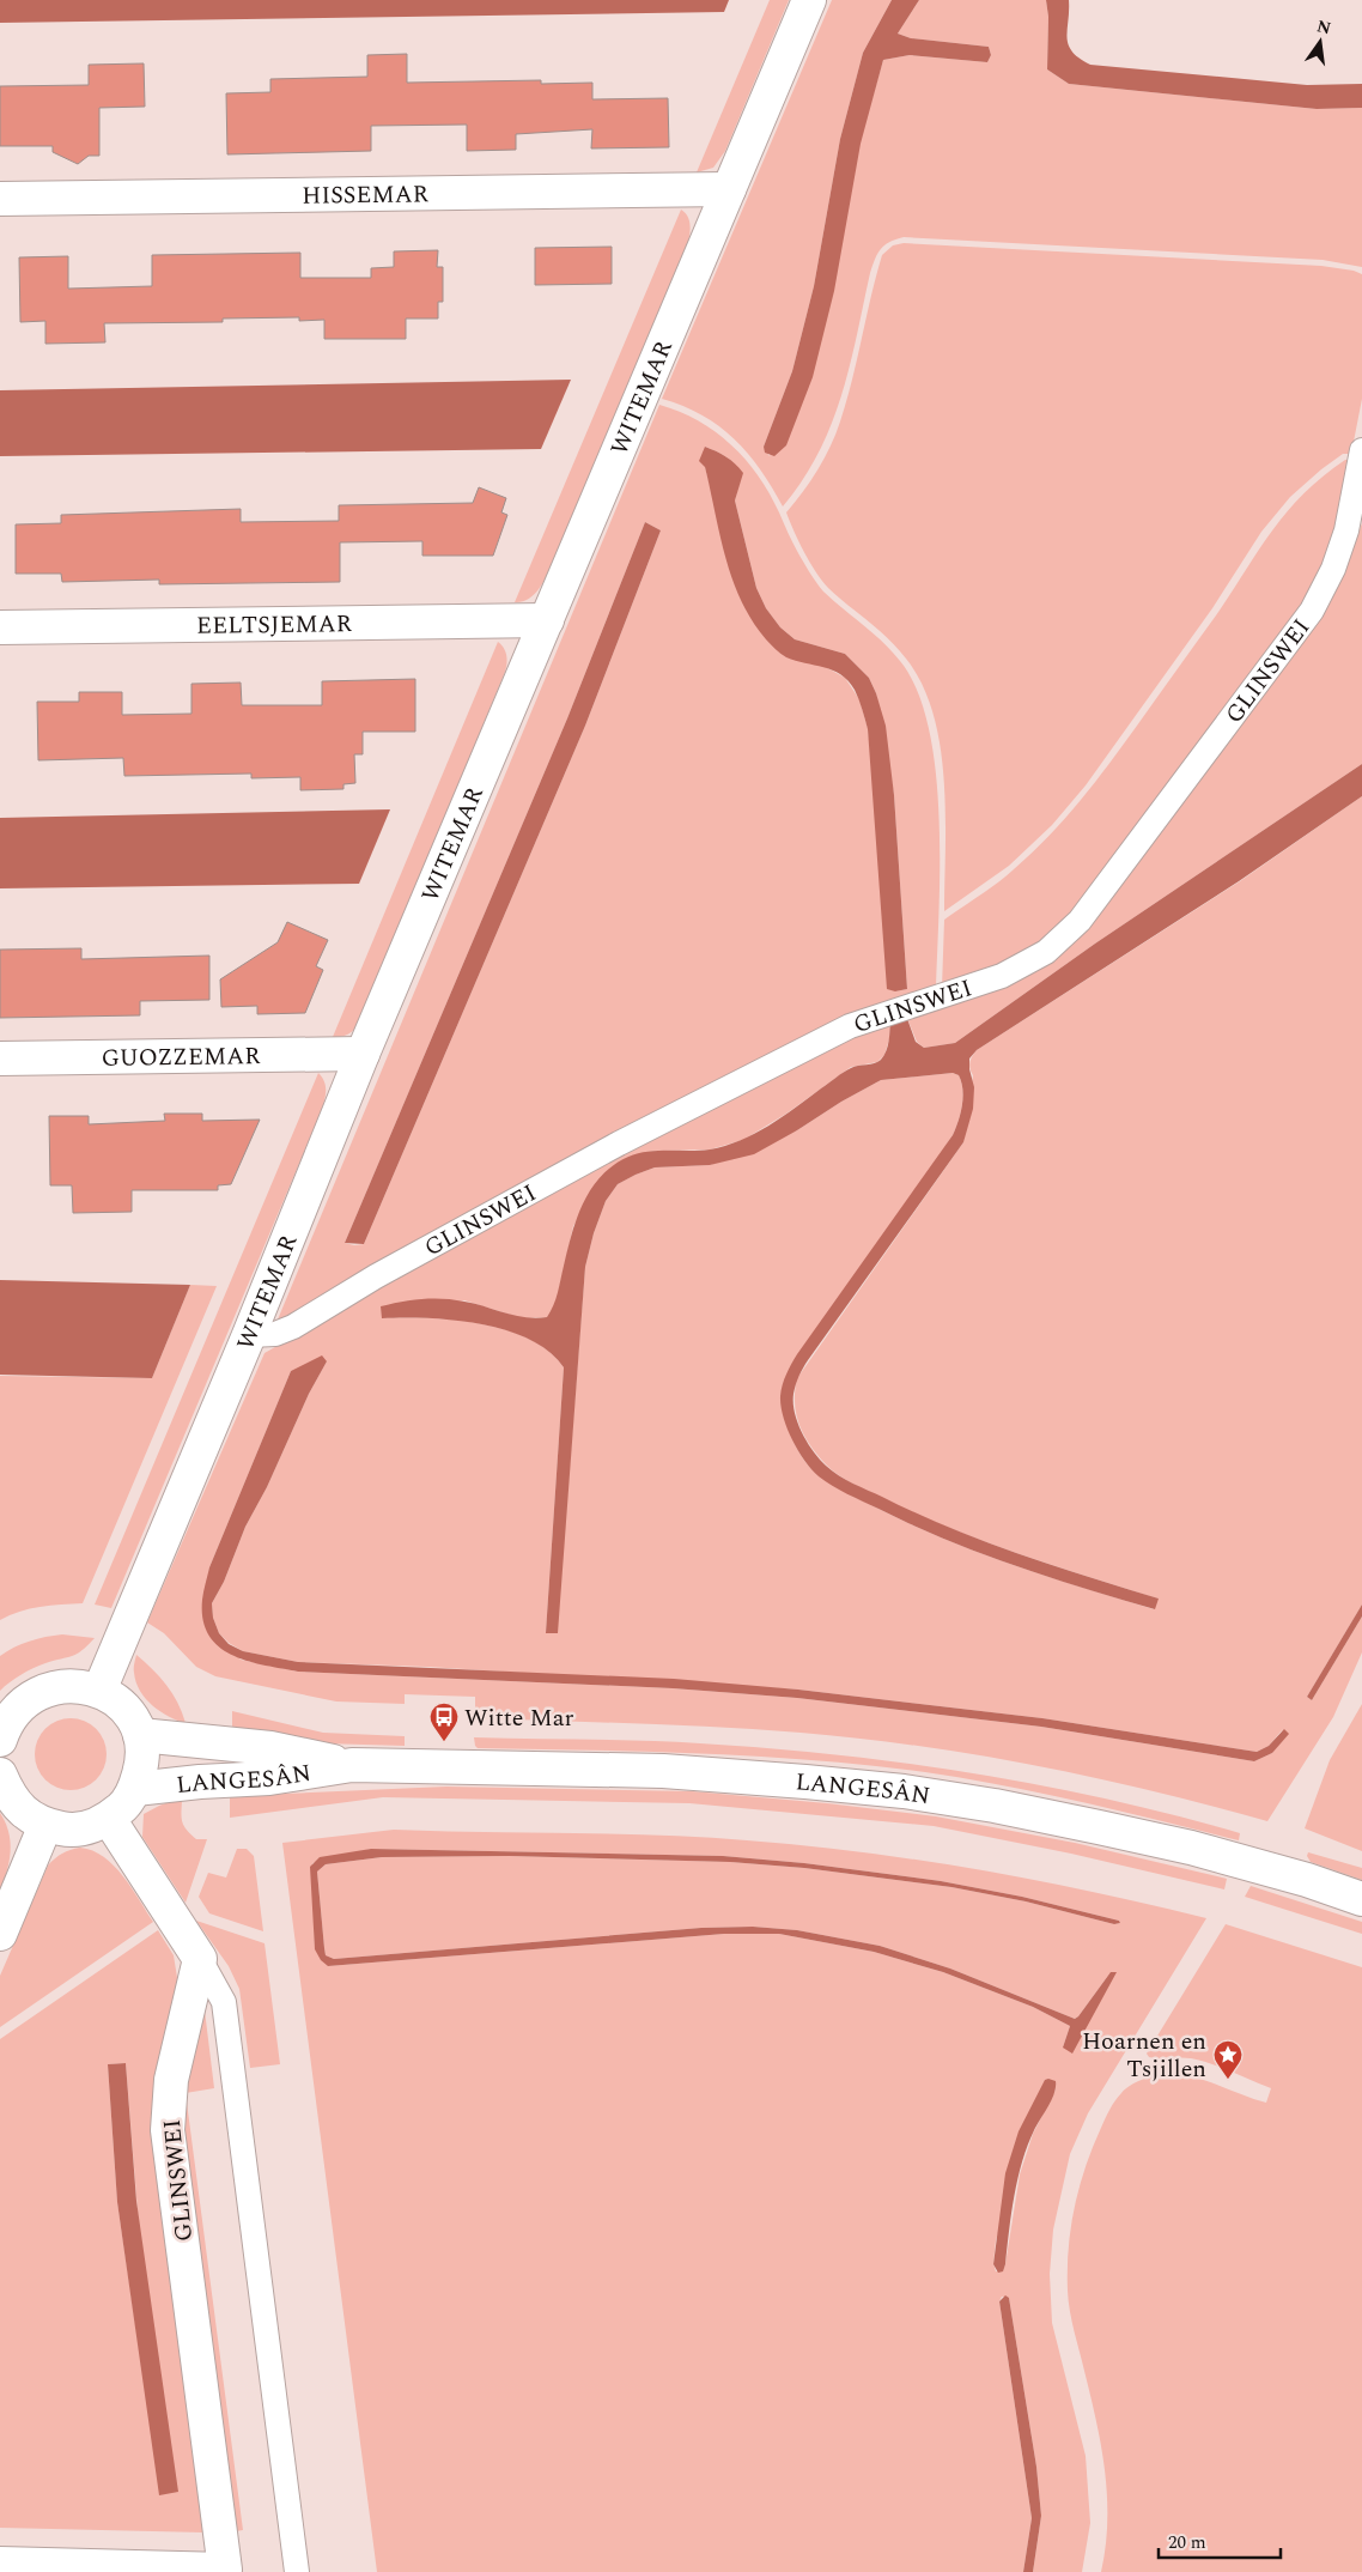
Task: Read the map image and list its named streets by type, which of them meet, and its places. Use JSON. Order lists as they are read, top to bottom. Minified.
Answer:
{"streets":{"street":["HISSEMAR","WITEMAR","EELTSJEMAR","GLINSWEI","GUOZZEMAR","LANGESÂN"]},"crossings":[["HISSEMAR","WITEMAR"],["WITEMAR","EELTSJEMAR"],["WITEMAR","GLINSWEI"],["WITEMAR","GUOZZEMAR"]],"places":{"bus stop":["Witte Mar"],"place":["Hoarnen en Tsjillen"]},"scale_bar":"20 m","north":"top"}
